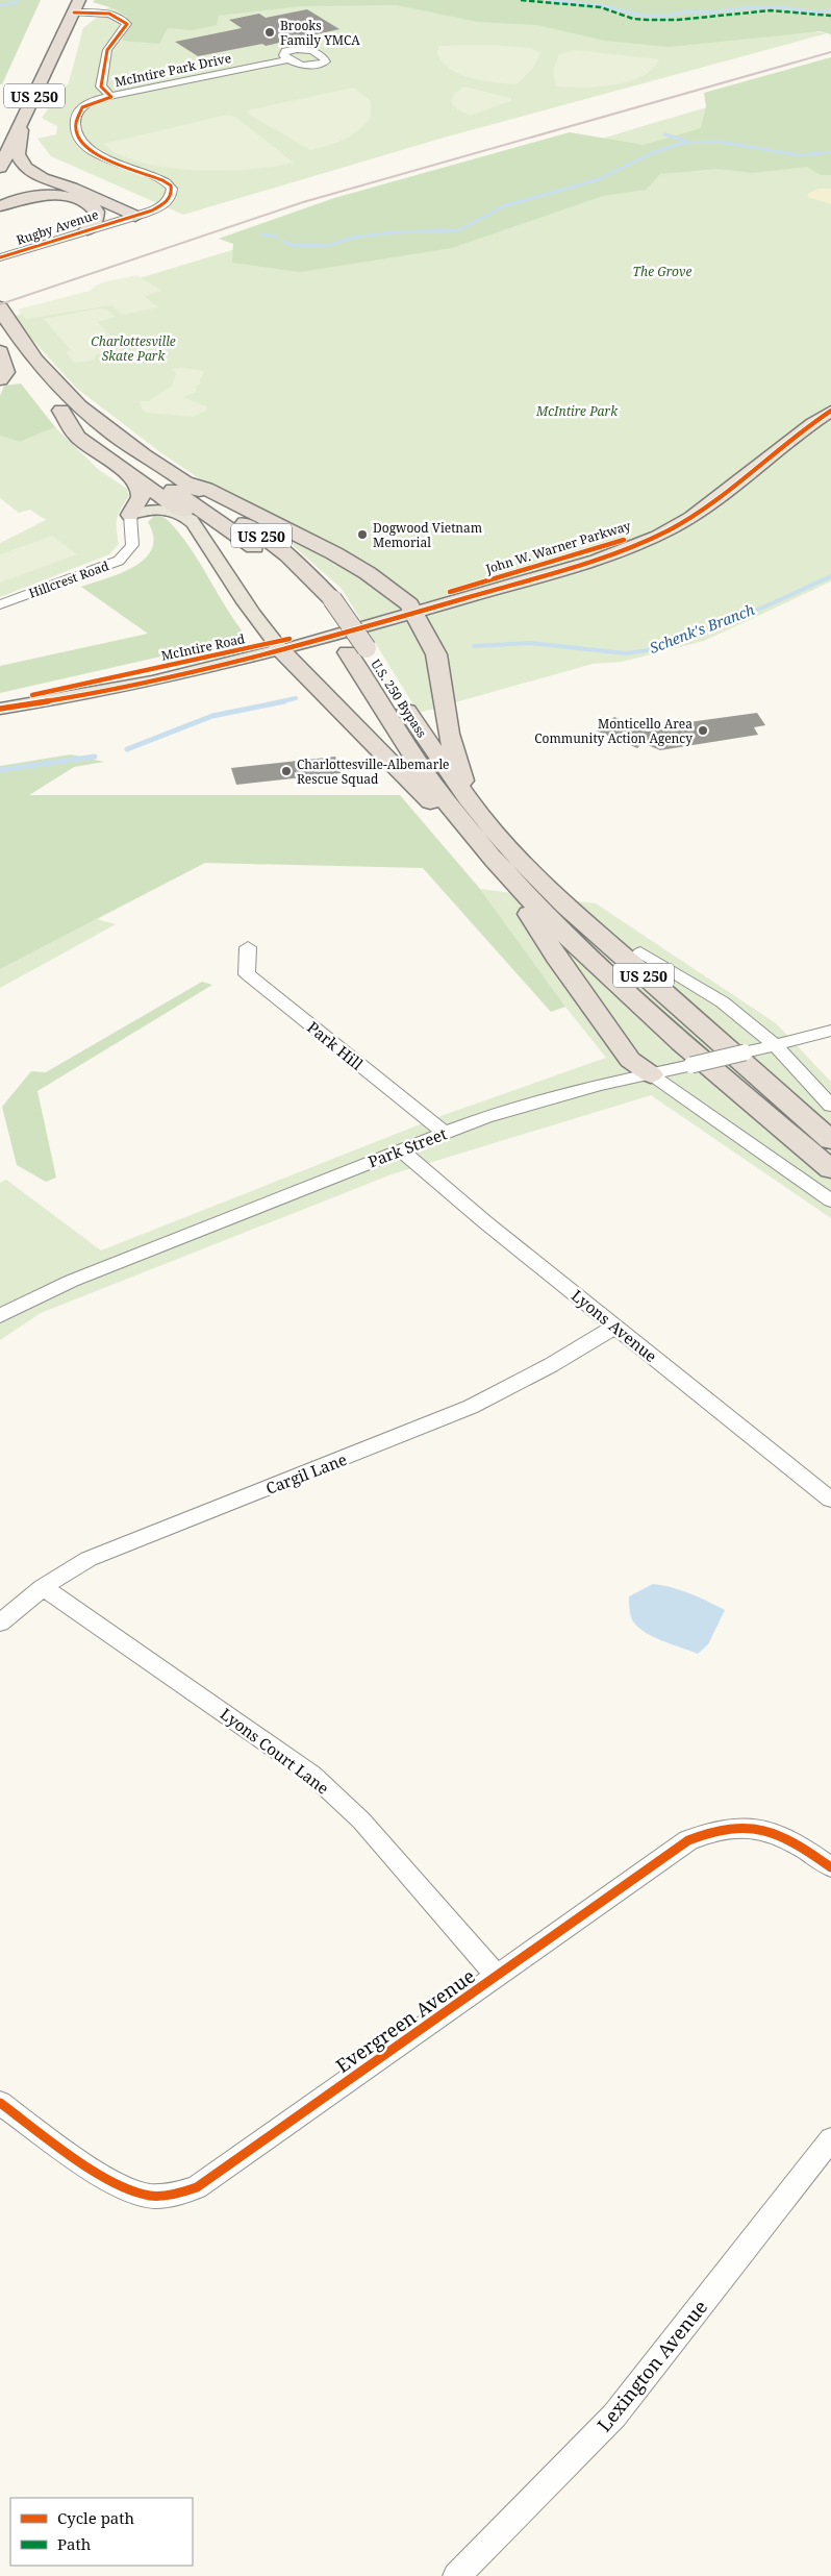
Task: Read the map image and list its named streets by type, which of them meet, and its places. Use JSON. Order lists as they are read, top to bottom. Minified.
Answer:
{"streets":{"highway":["US 250","U.S. 250 Bypass"],"main road":["John W. Warner Parkway"],"street":["McIntire Park Drive","Rugby Avenue","Hillcrest Road","Park Hill","Park Street","Lyons Avenue","Cargil Lane","Lyons Court Lane","Evergreen Avenue","Lexington Avenue"],"cycle path":["McIntire Road"]},"crossings":[["McIntire Park Drive","Rugby Avenue"],["US 250","U.S. 250 Bypass"],["Park Hill","Park Street"],["Park Street","Lyons Avenue"],["Lyons Avenue","Cargil Lane"],["Cargil Lane","Lyons Court Lane"],["Lyons Court Lane","Evergreen Avenue"]],"water":["Schenk's Branch"],"parks":["The Grove","Charlottesville Skate Park","McIntire Park"],"places":["Brooks Family YMCA","Dogwood Vietnam Memorial","Monticello Area Community Action Agency","Charlottesville-Albemarle Rescue Squad"],"legend":["Cycle path","Path"]}
